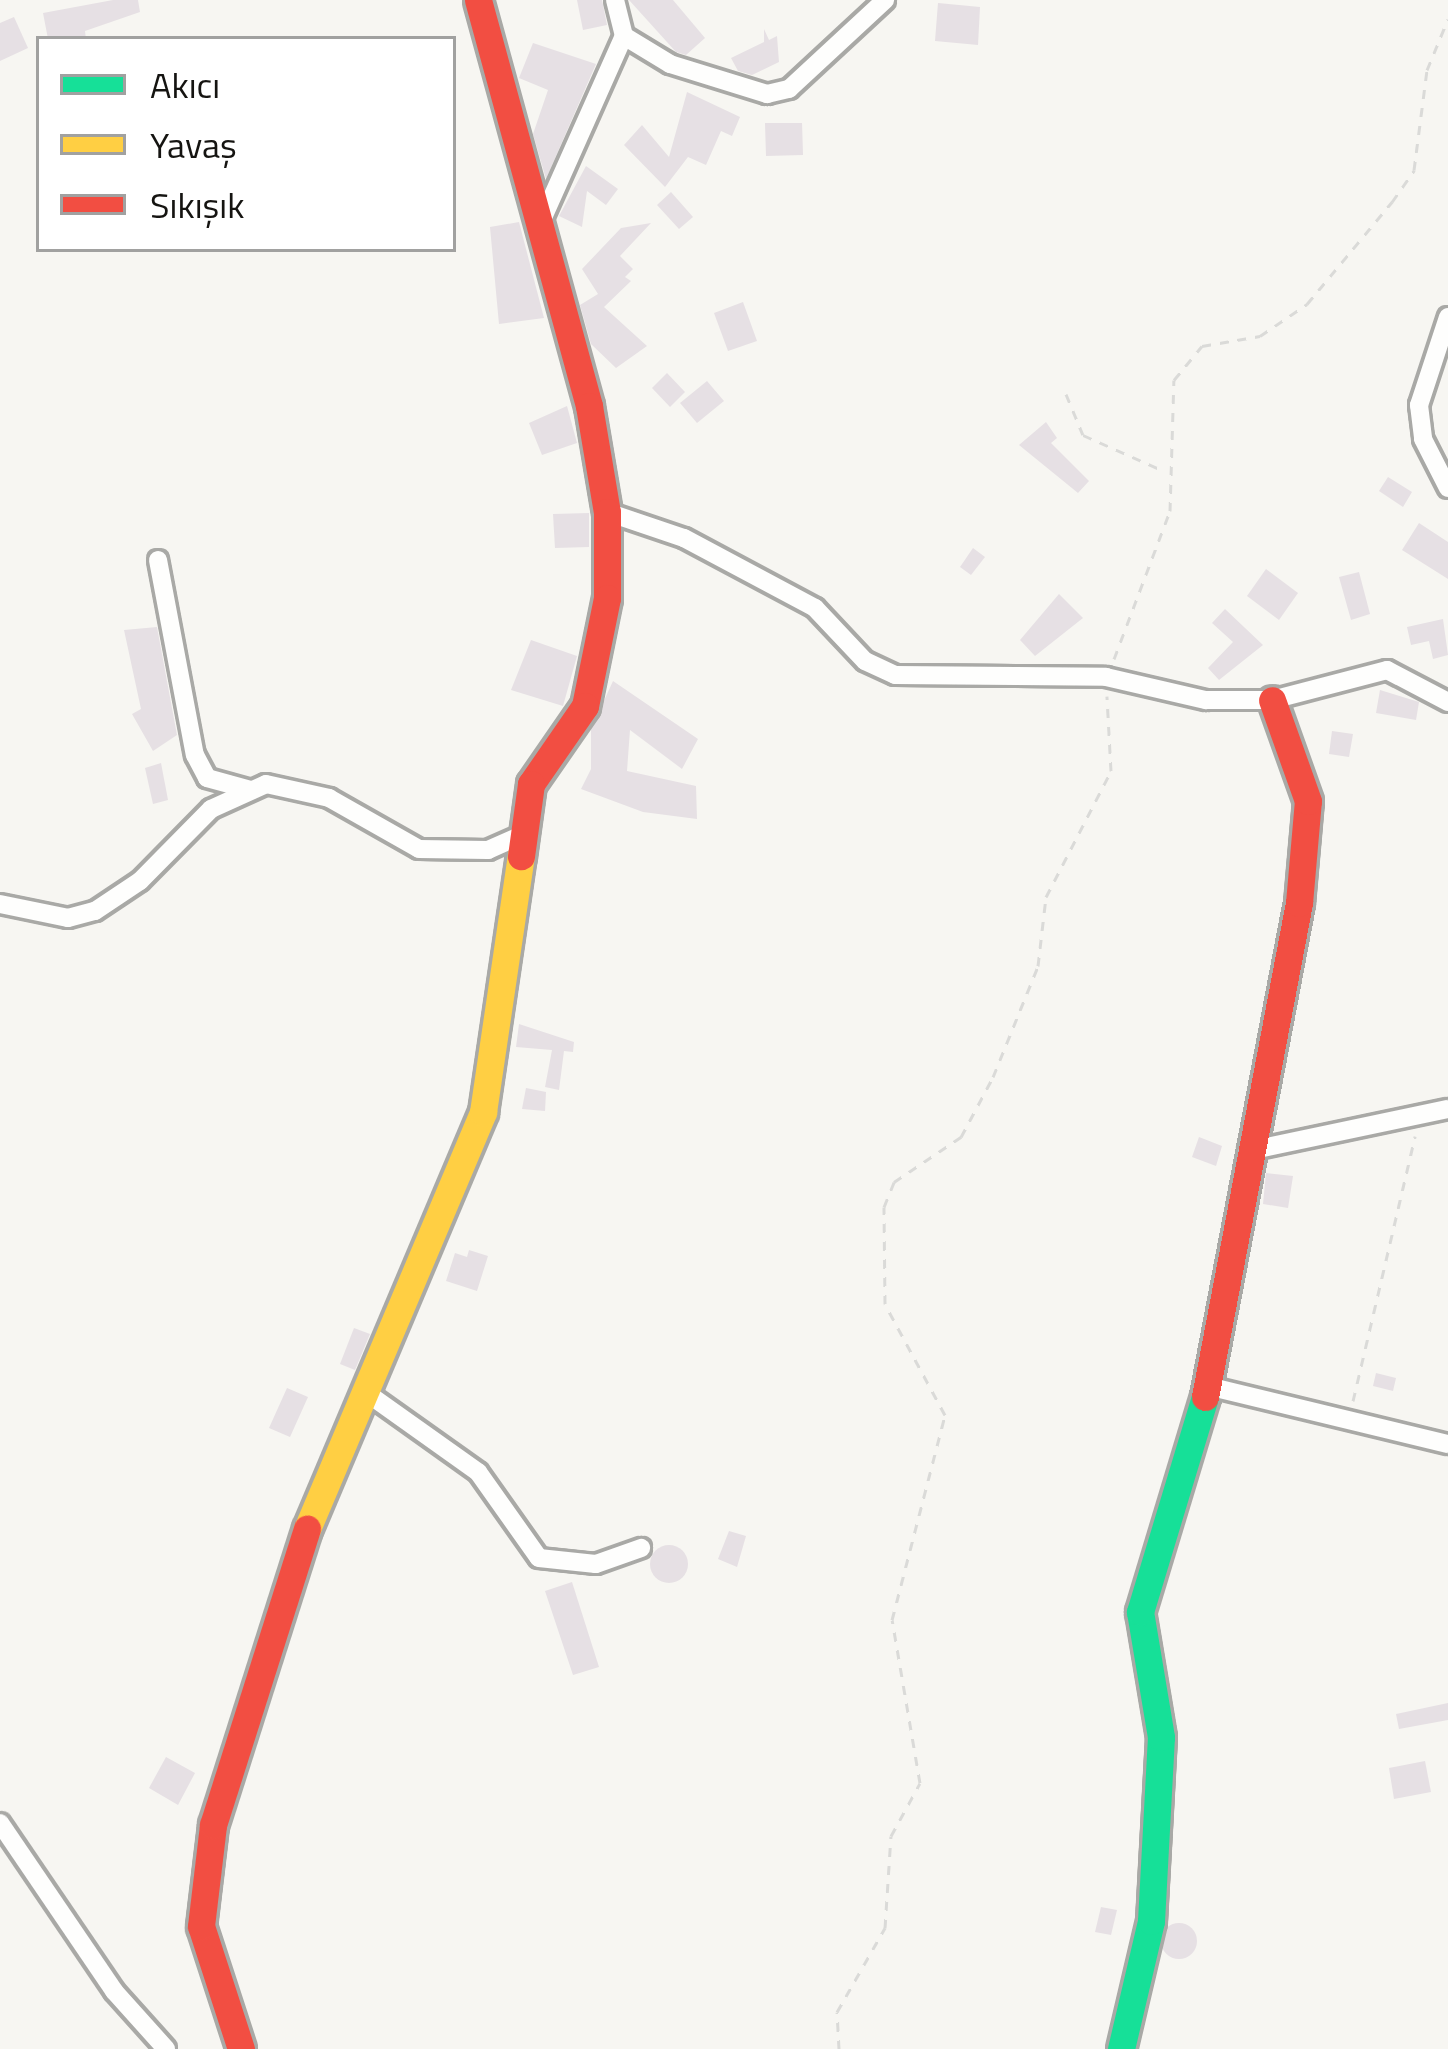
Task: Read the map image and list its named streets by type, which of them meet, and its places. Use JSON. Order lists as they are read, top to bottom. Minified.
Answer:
{"legend":["Akıcı","Yavaş","Sıkışık"]}
